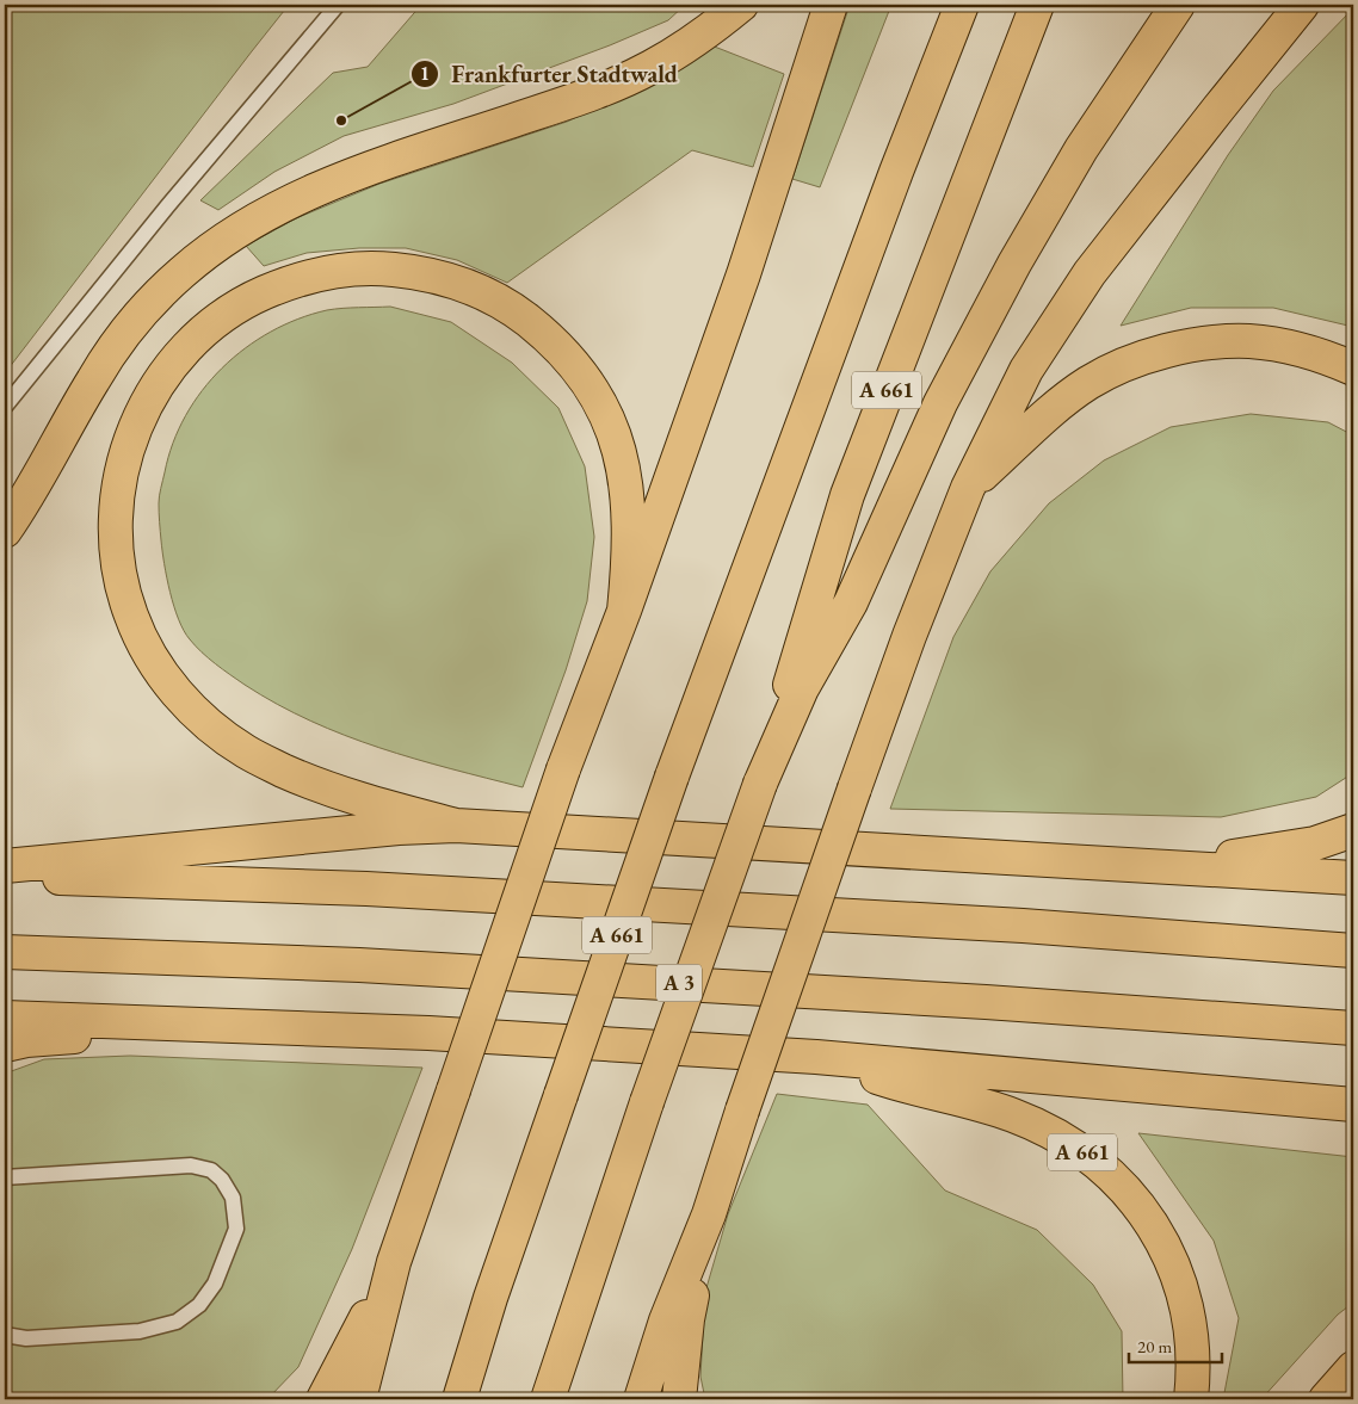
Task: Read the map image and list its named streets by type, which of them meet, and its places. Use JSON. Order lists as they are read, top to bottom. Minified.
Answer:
{"streets":{"highway":["A 661","A 3"]},"places":["Frankfurter Stadtwald"],"scale_bar":"20 m"}
